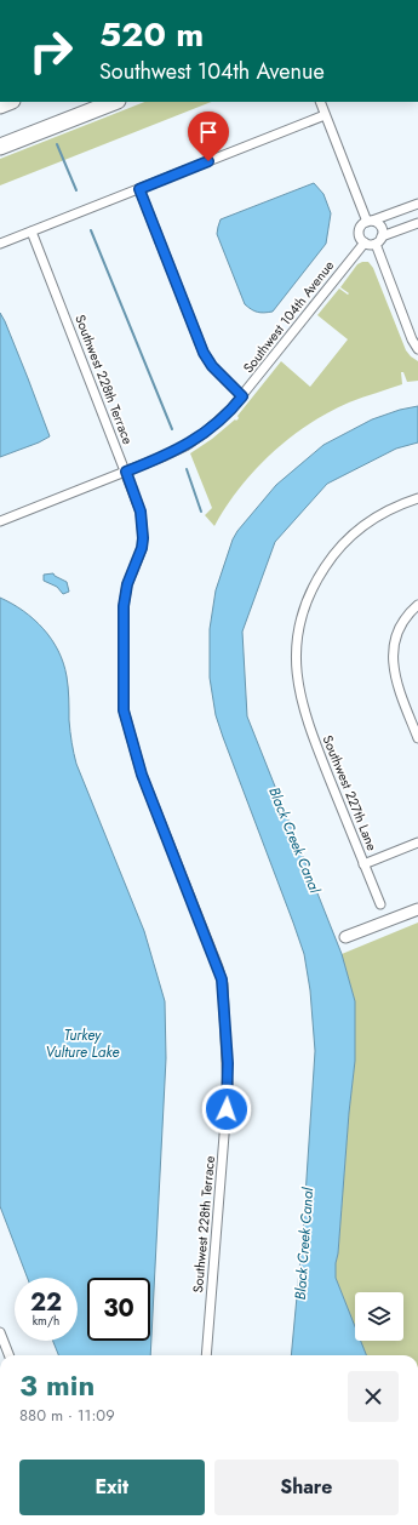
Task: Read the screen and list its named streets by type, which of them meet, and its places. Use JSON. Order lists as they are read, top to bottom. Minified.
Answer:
{"streets":{"street":["Southwest 104th Avenue","Southwest 228th Terrace","Southwest 227th Lane"]},"crossings":[["Southwest 104th Avenue","Southwest 228th Terrace"]],"water":["Black Creek Canal","Turkey Vulture Lake"],"page":{"turn":["520 m","Southwest 104th Avenue"],"speed":"22 km/h","limit":"30","heading":["3 min","880 m · 11:09"],"buttons":["Exit","Share"]}}
